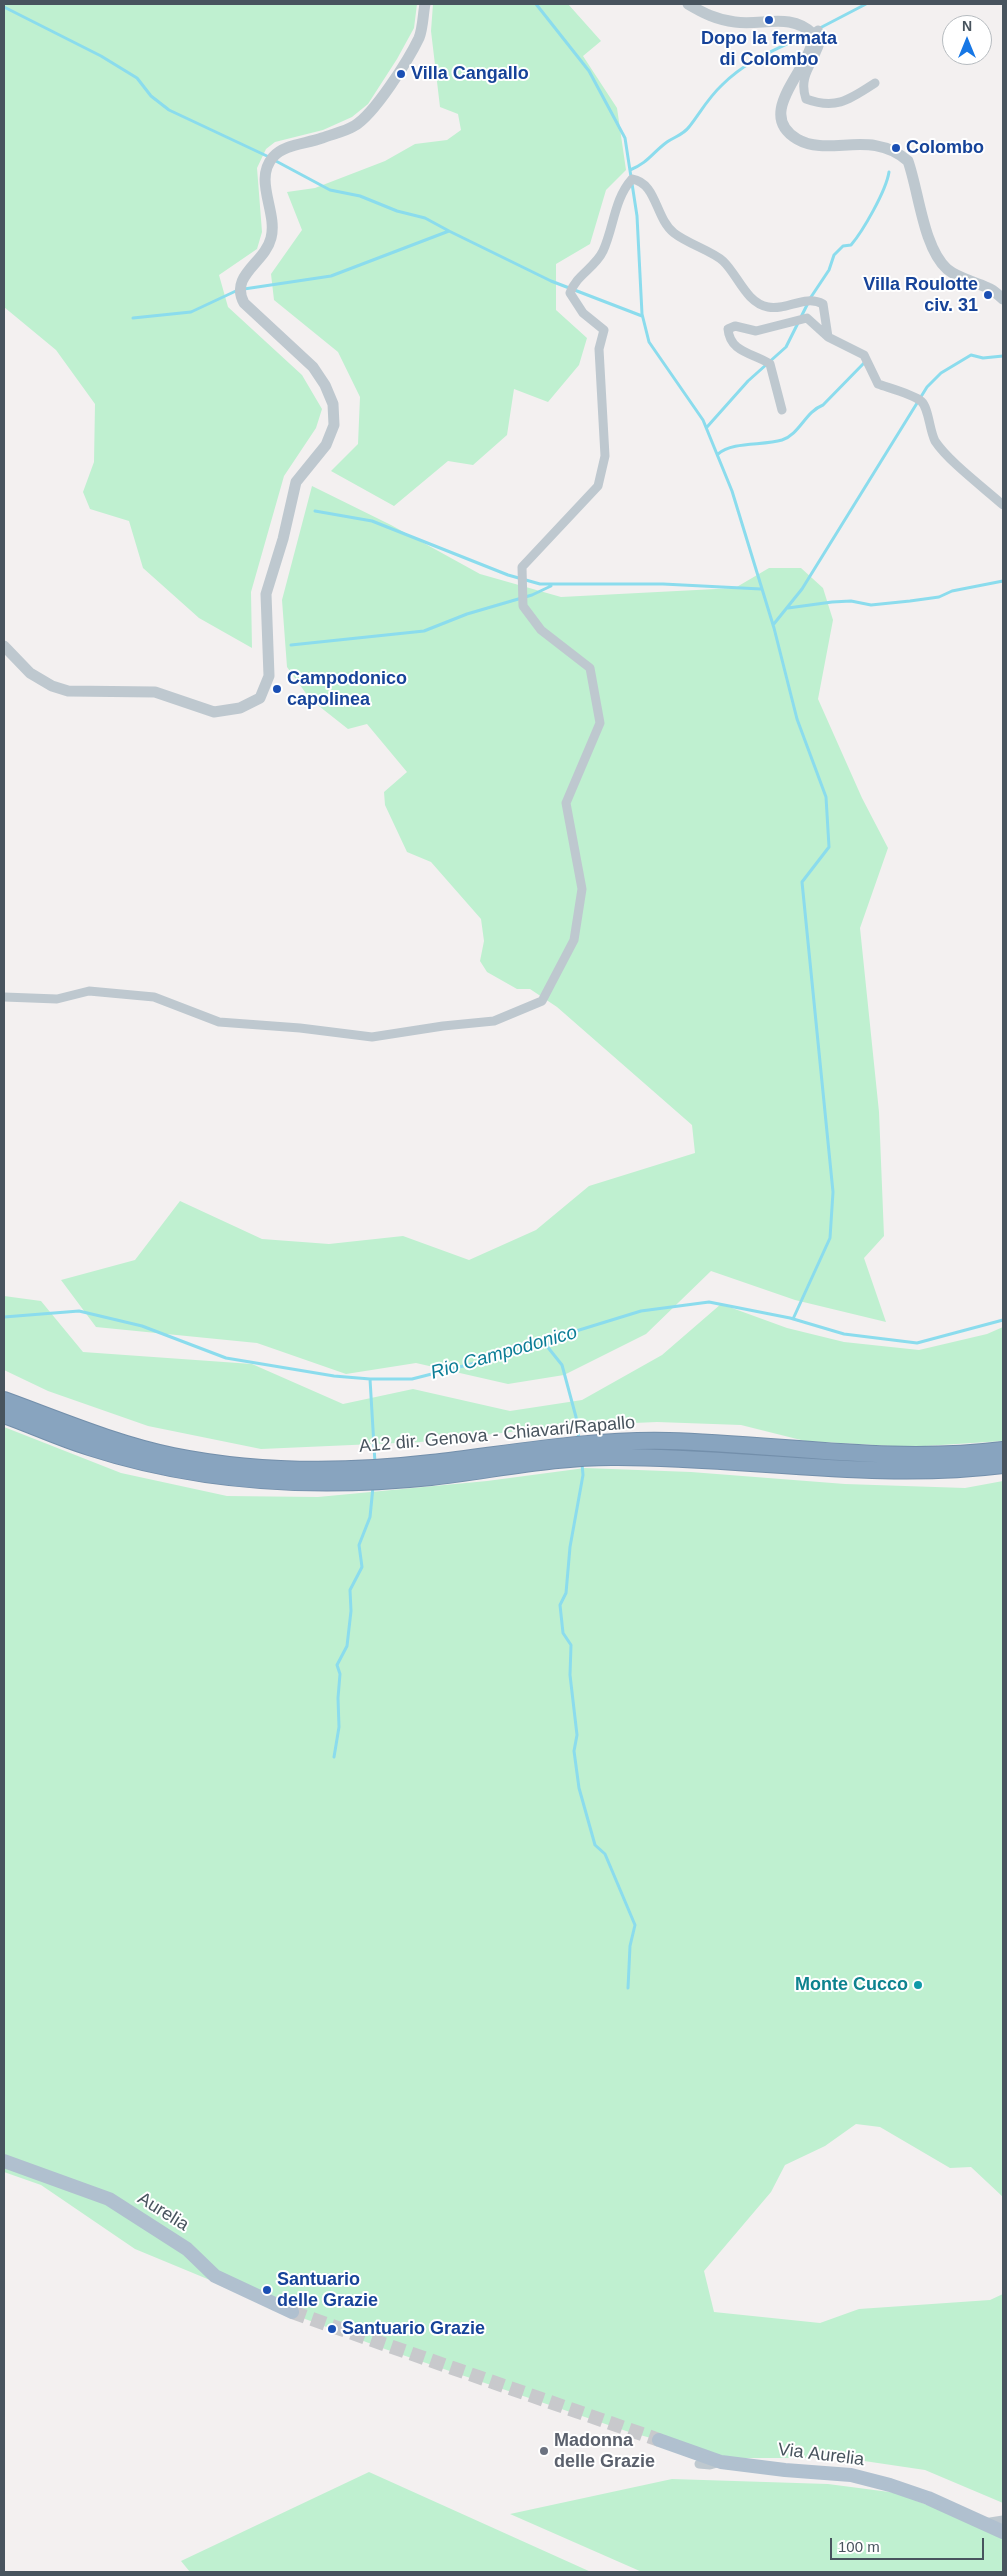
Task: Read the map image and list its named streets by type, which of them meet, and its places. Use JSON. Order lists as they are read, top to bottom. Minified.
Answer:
{"streets":{"highway":["A12 dir. Genova - Chiavari/Rapallo"],"main road":["Aurelia","Via Aurelia"]},"water":["Rio Campodonico"],"places":["Dopo la fermata di Colombo","Villa Cangallo","Colombo","Villa Roulotte civ. 31","Campodonico capolinea","Monte Cucco","Santuario delle Grazie","Santuario Grazie","Madonna delle Grazie"],"scale_bar":"100 m","north":"top"}
